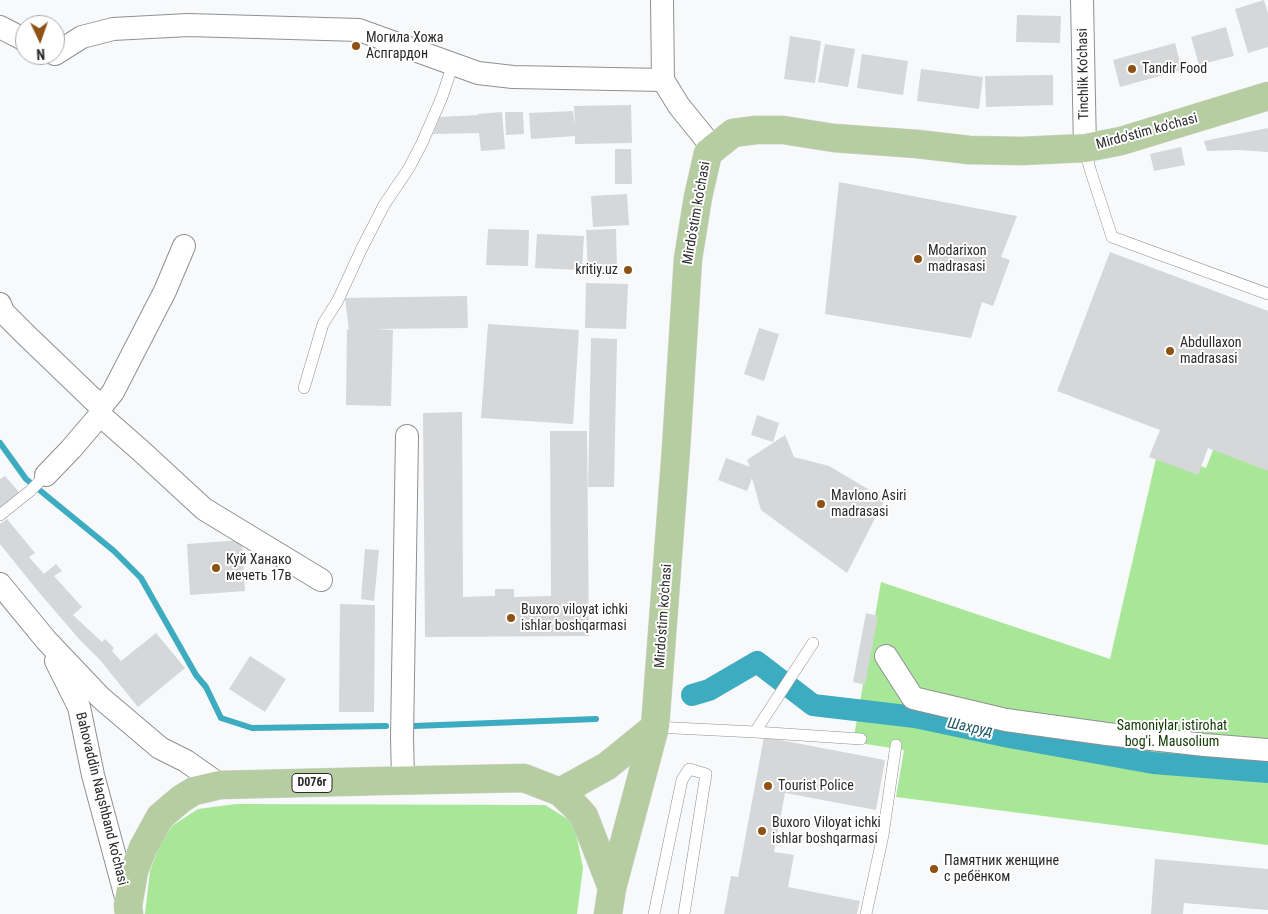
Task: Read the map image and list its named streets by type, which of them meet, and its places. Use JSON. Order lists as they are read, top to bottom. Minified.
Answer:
{"streets":{"main road":["Mirdo'stim ko'chasi","D076r"],"street":["Tinchlik Ko'chasi","Bahovaddin Naqshband ko'chasi"]},"crossings":[["Tinchlik Ko'chasi","Mirdo'stim ko'chasi"],["Mirdo'stim ko'chasi","D076r"],["D076r","Bahovaddin Naqshband ko'chasi"]],"water":["Шахруд"],"parks":["Samoniylar istirohat bog'i. Mausolium"],"places":["Могила Хожа Аспгардон","Tandir Food","Modarixon madrasasi","kritiy.uz","Abdullaxon madrasasi","Mavlono Asiri madrasasi","Куй Ханако мечеть 17в","Buxoro viloyat ichki ishlar boshqarmasi","Tourist Police","Buxoro Viloyat ichki ishlar boshqarmasi","Памятник женщине с ребёнком"],"north":"bottom"}
